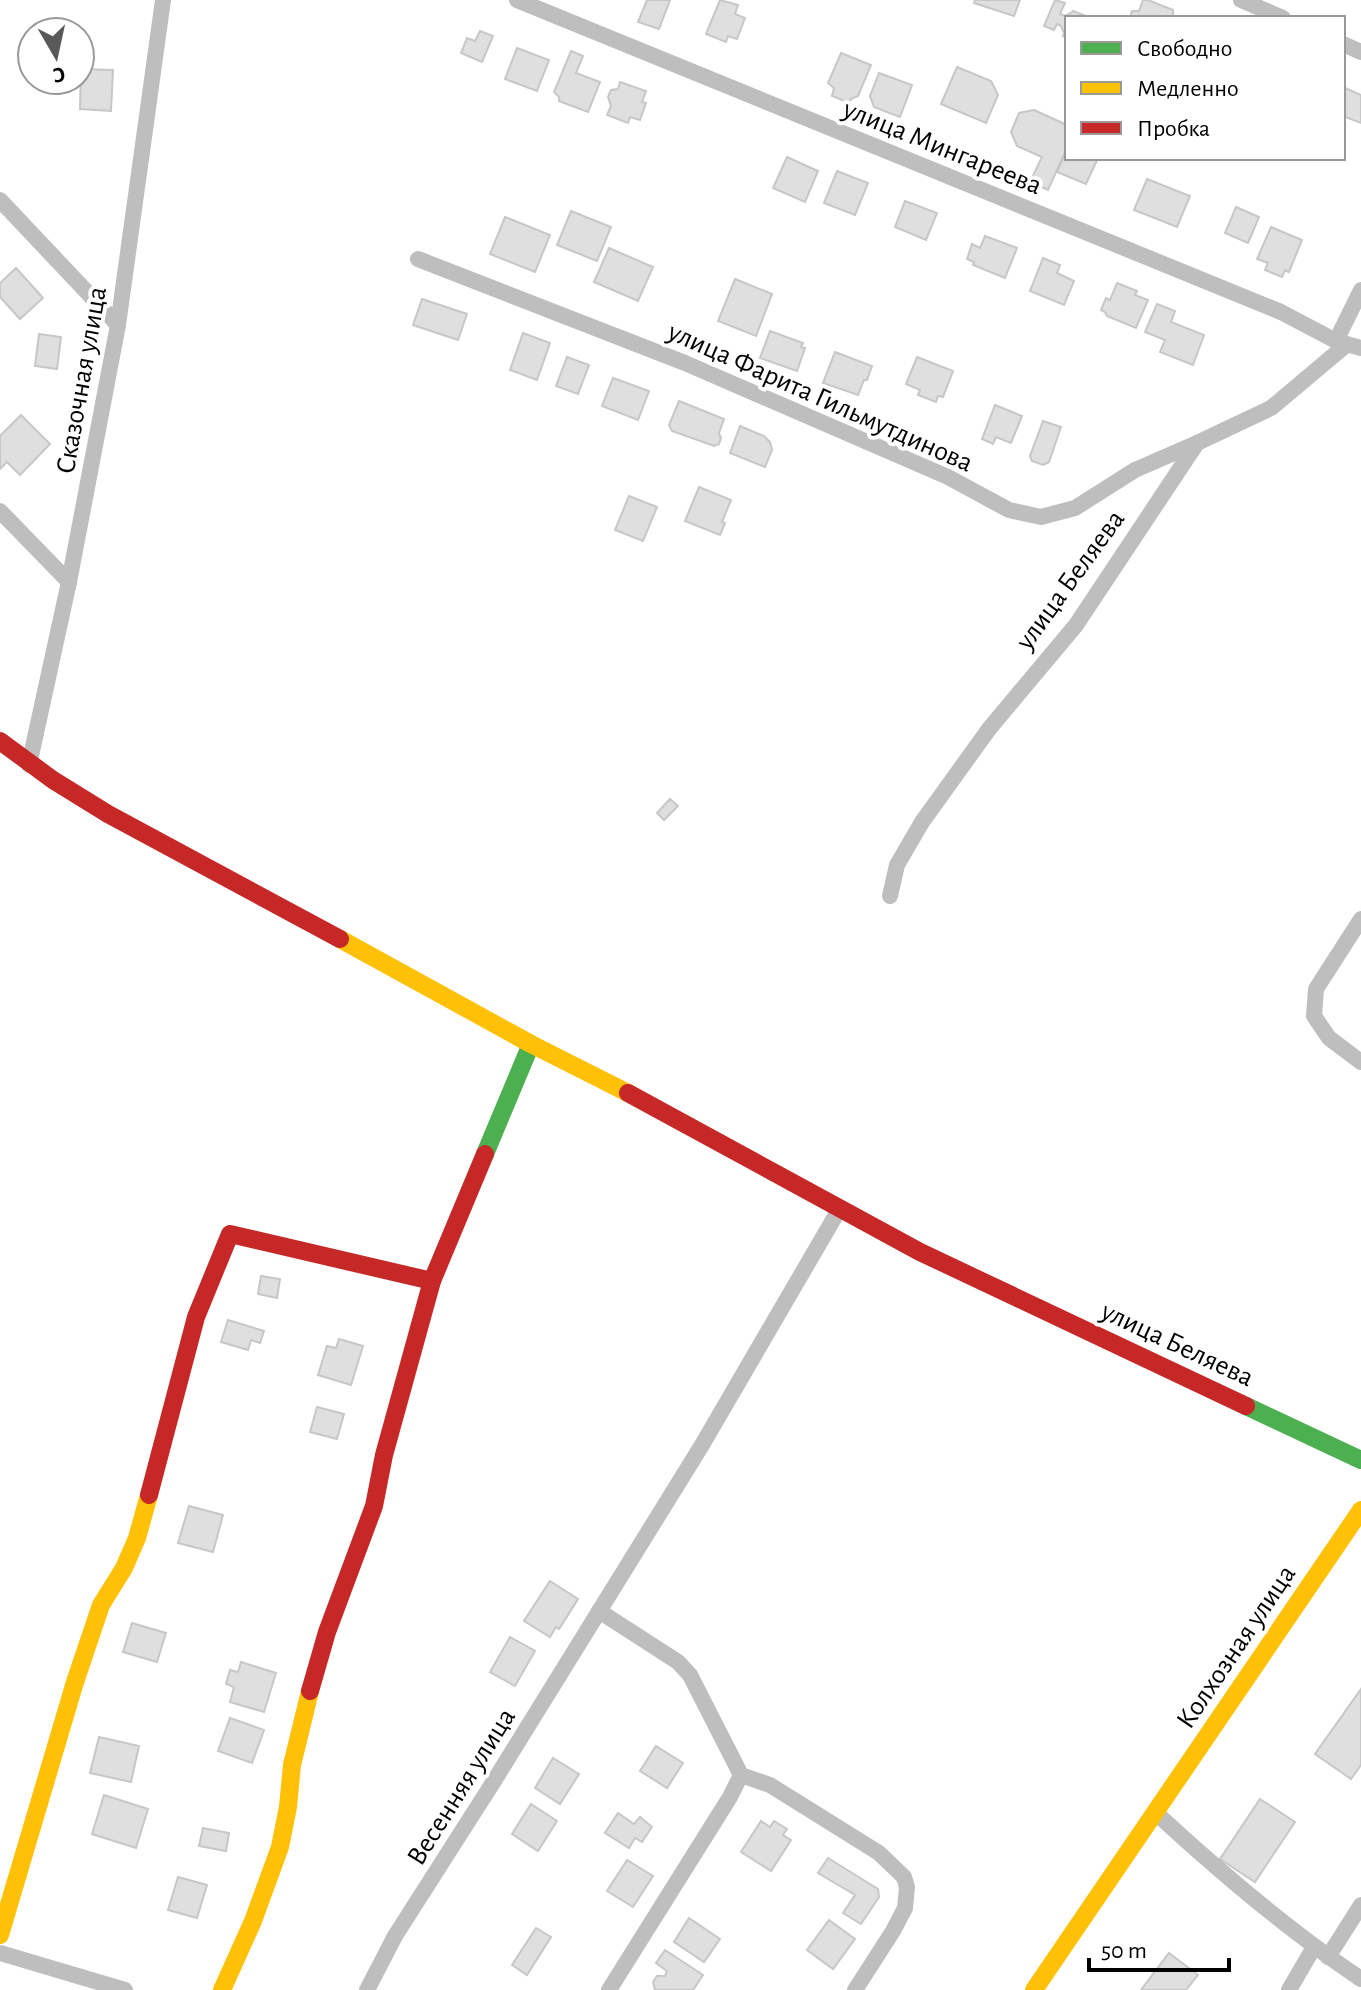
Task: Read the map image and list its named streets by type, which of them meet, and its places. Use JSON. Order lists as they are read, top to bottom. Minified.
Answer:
{"streets":{"street":["улица Мингареева","Сказочная улица","улица Фарита Гильмутдинова","улица Беляева","Колхозная улица","Весенняя улица"]},"crossings":[["Сказочная улица","улица Беляева"],["улица Фарита Гильмутдинова","улица Беляева"],["улица Беляева","Весенняя улица"]],"legend":["Свободно","Медленно","Пробка"],"scale_bar":"50 m","north":"bottom"}
